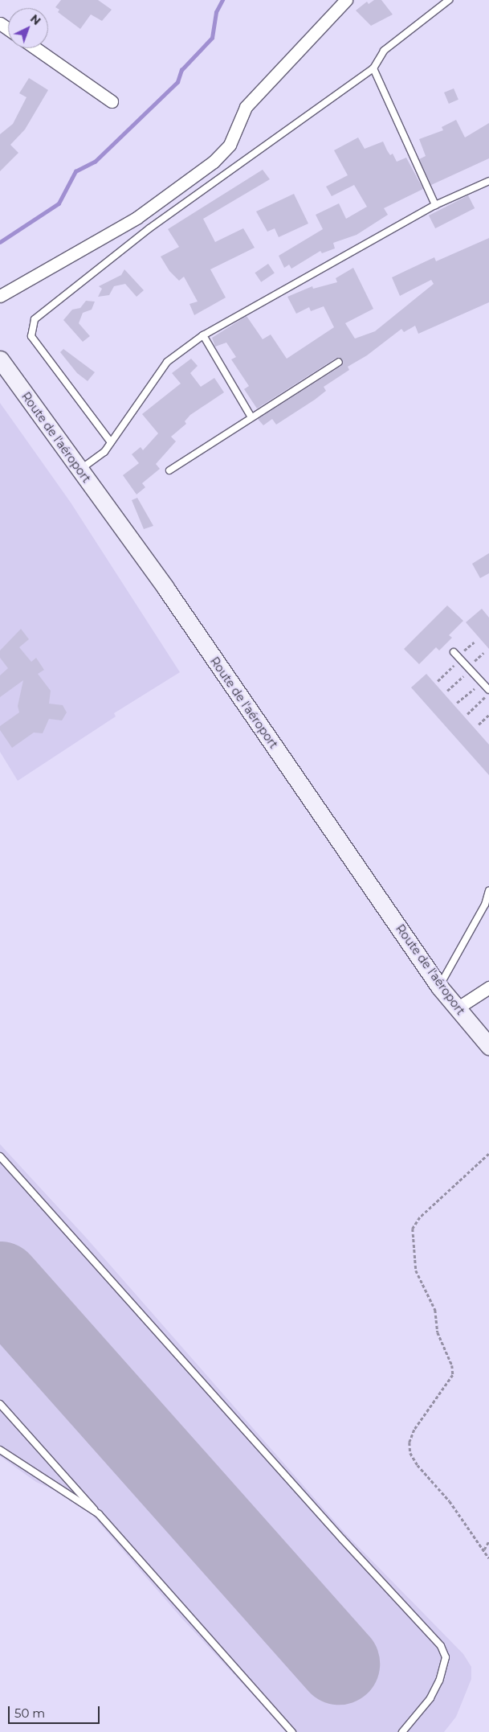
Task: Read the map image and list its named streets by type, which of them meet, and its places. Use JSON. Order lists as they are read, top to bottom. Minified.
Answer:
{"streets":{"street":["Route de l'aéroport"]},"scale_bar":"50 m","north":"top right"}
